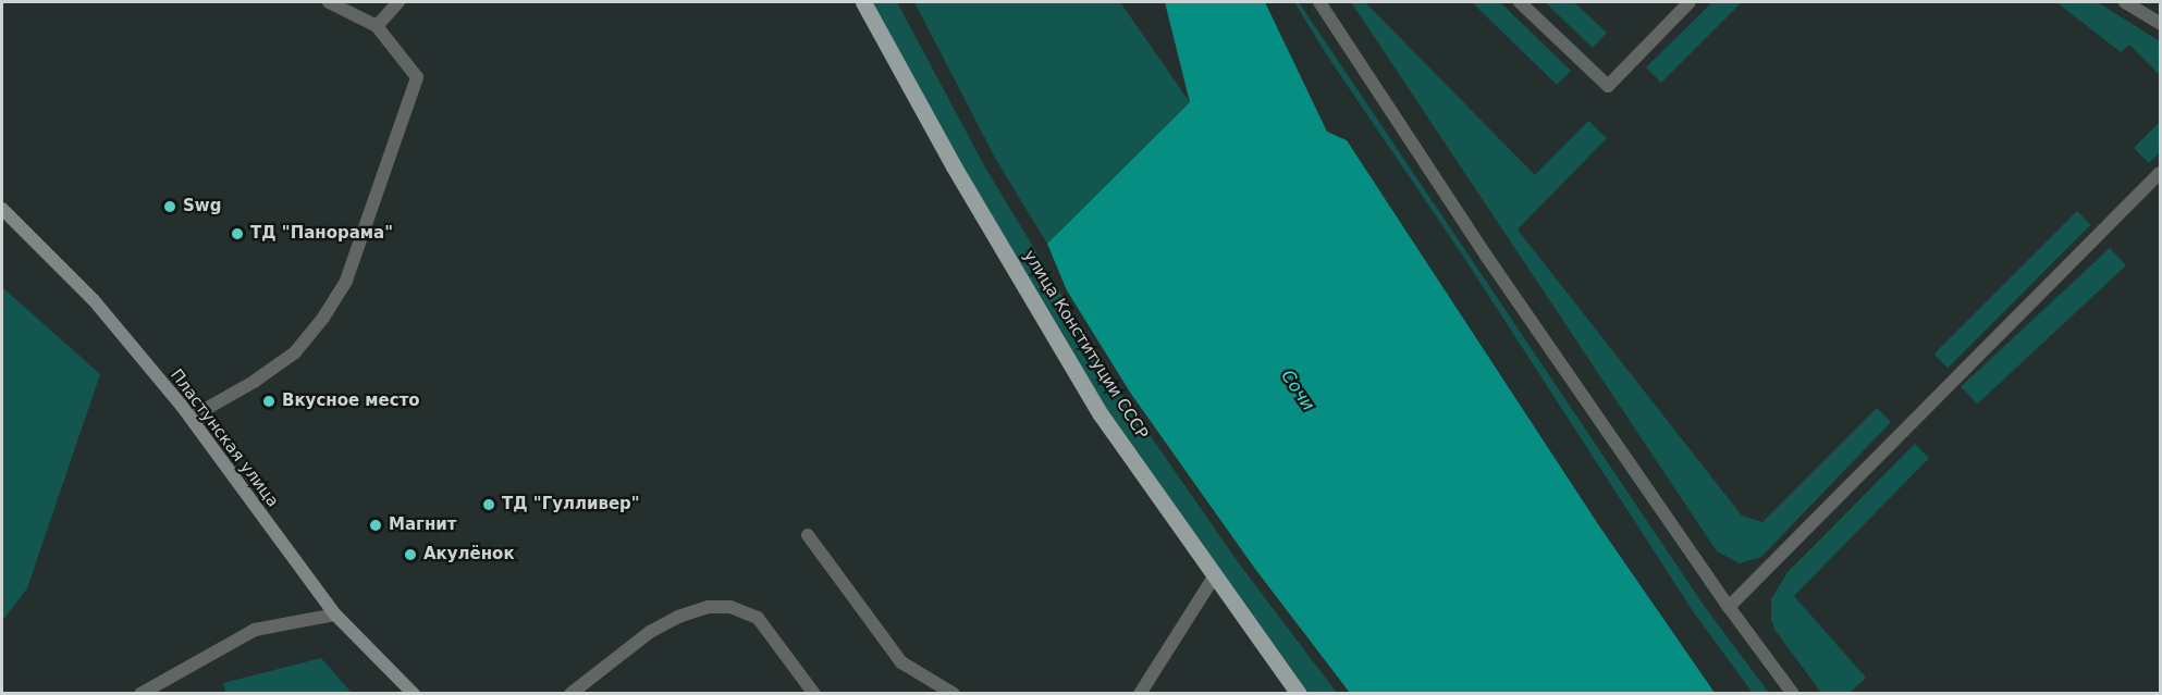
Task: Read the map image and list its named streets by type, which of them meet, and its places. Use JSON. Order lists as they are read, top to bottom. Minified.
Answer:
{"streets":{"main road":["улица Конституции СССР","Пластунская улица"]},"water":["Сочи"],"places":["Swg","ТД \"Панорама\"","Вкусное место","ТД \"Гулливер\"","Магнит","Акулёнок"]}
